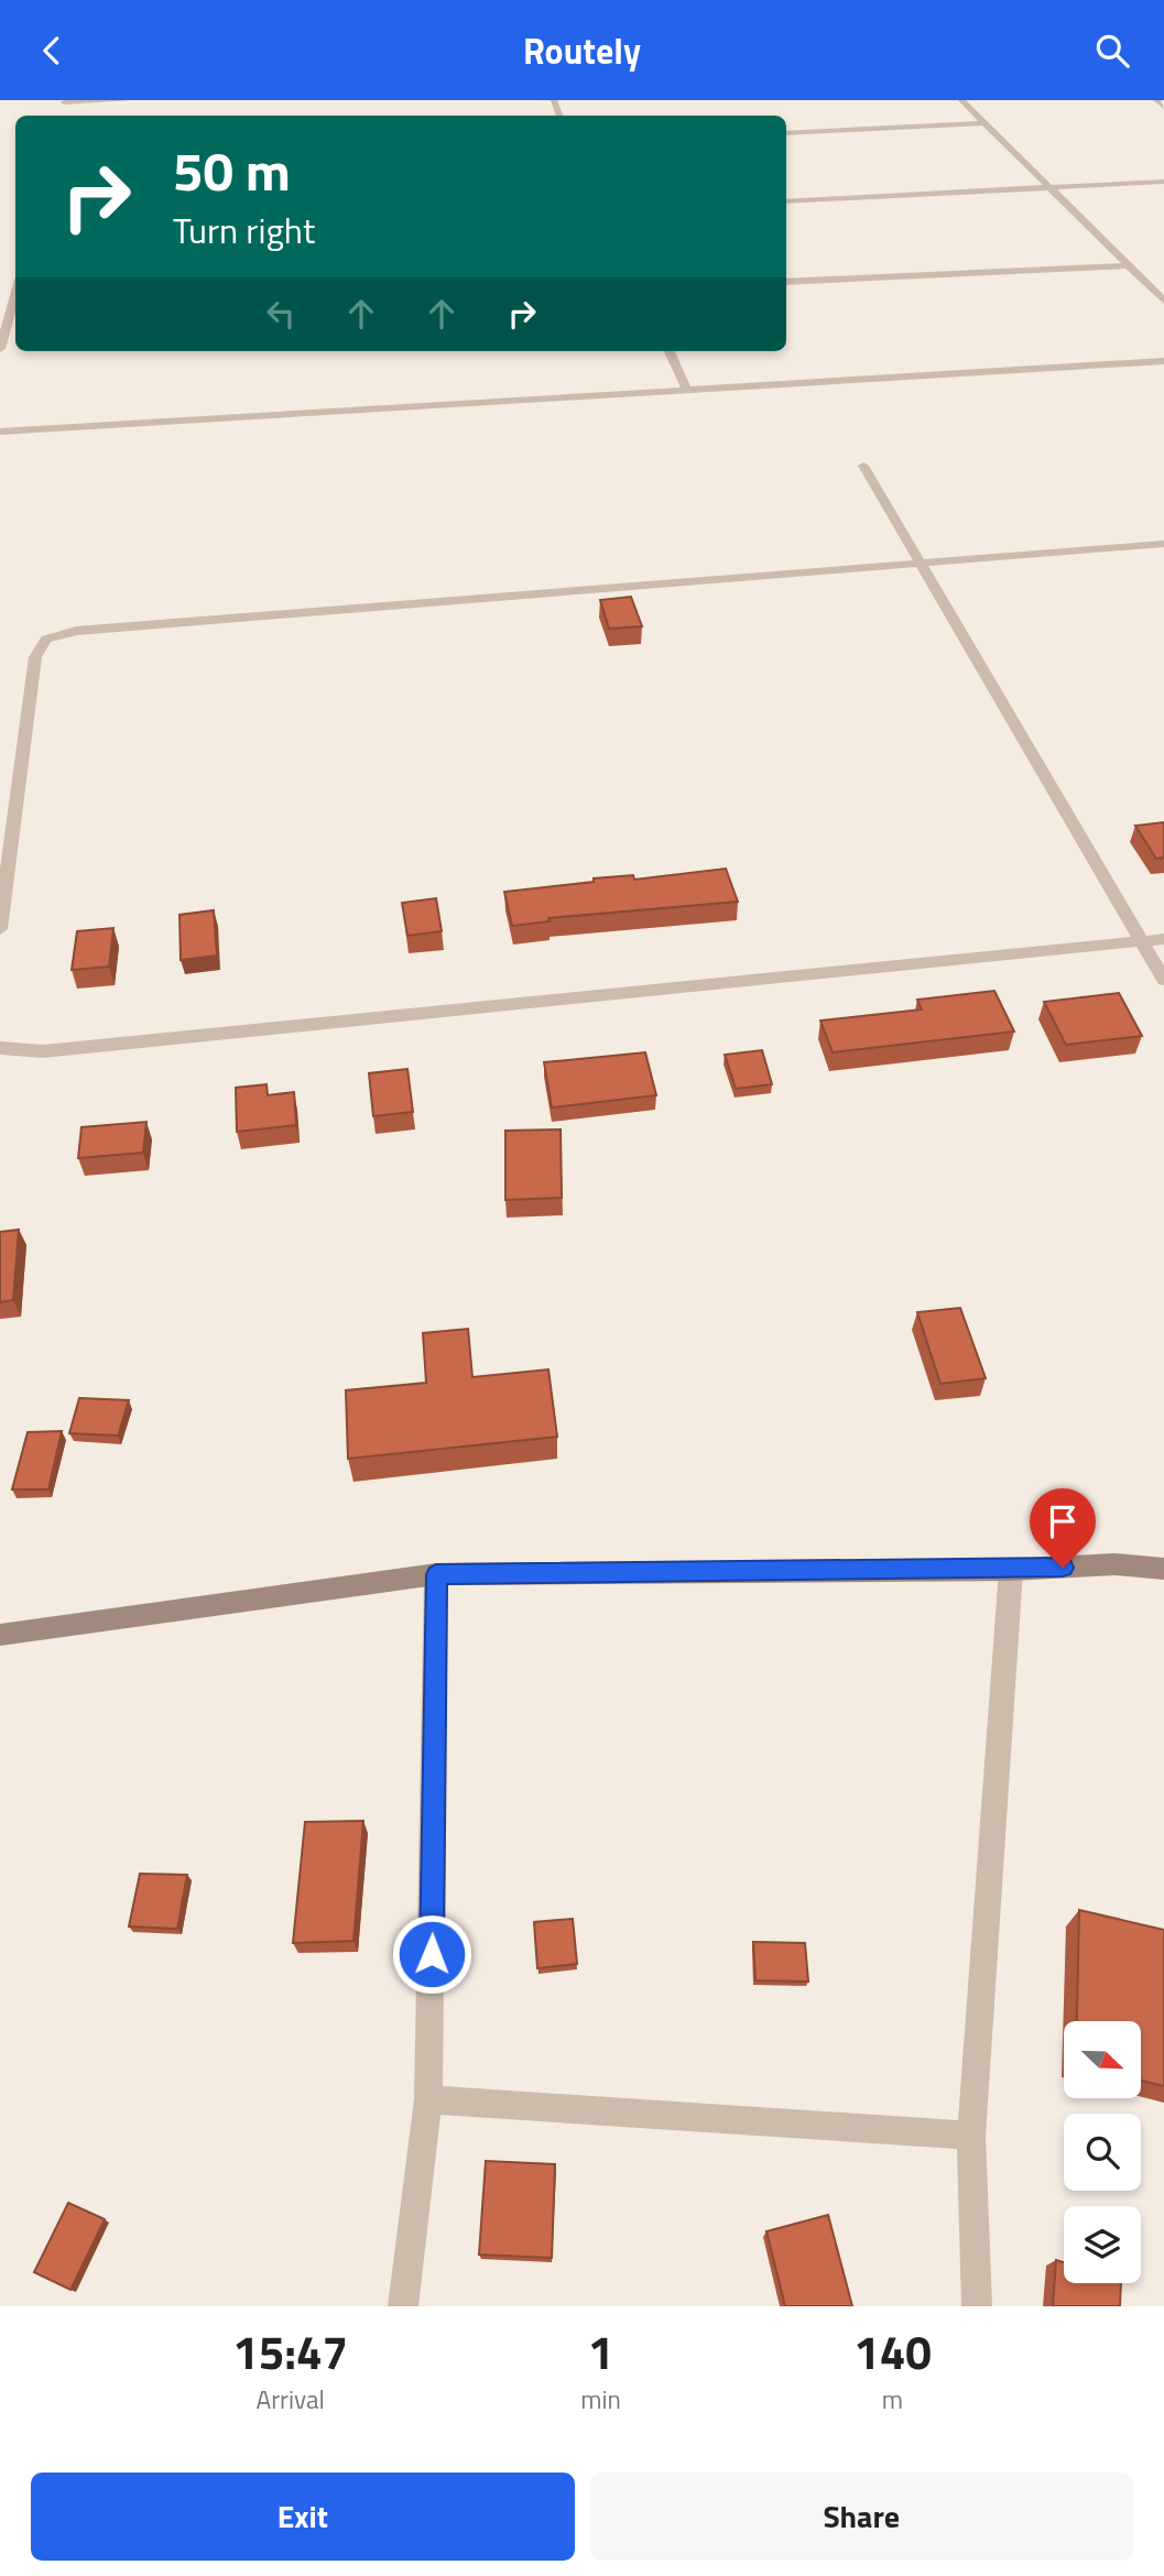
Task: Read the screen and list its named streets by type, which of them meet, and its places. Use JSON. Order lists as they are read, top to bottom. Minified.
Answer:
{"north":"bottom right","page":{"header":"Routely","turn":["50 m","Turn right"],"eta":["15:47","Arrival","1","min","140","m"],"buttons":["Exit","Share"]}}
